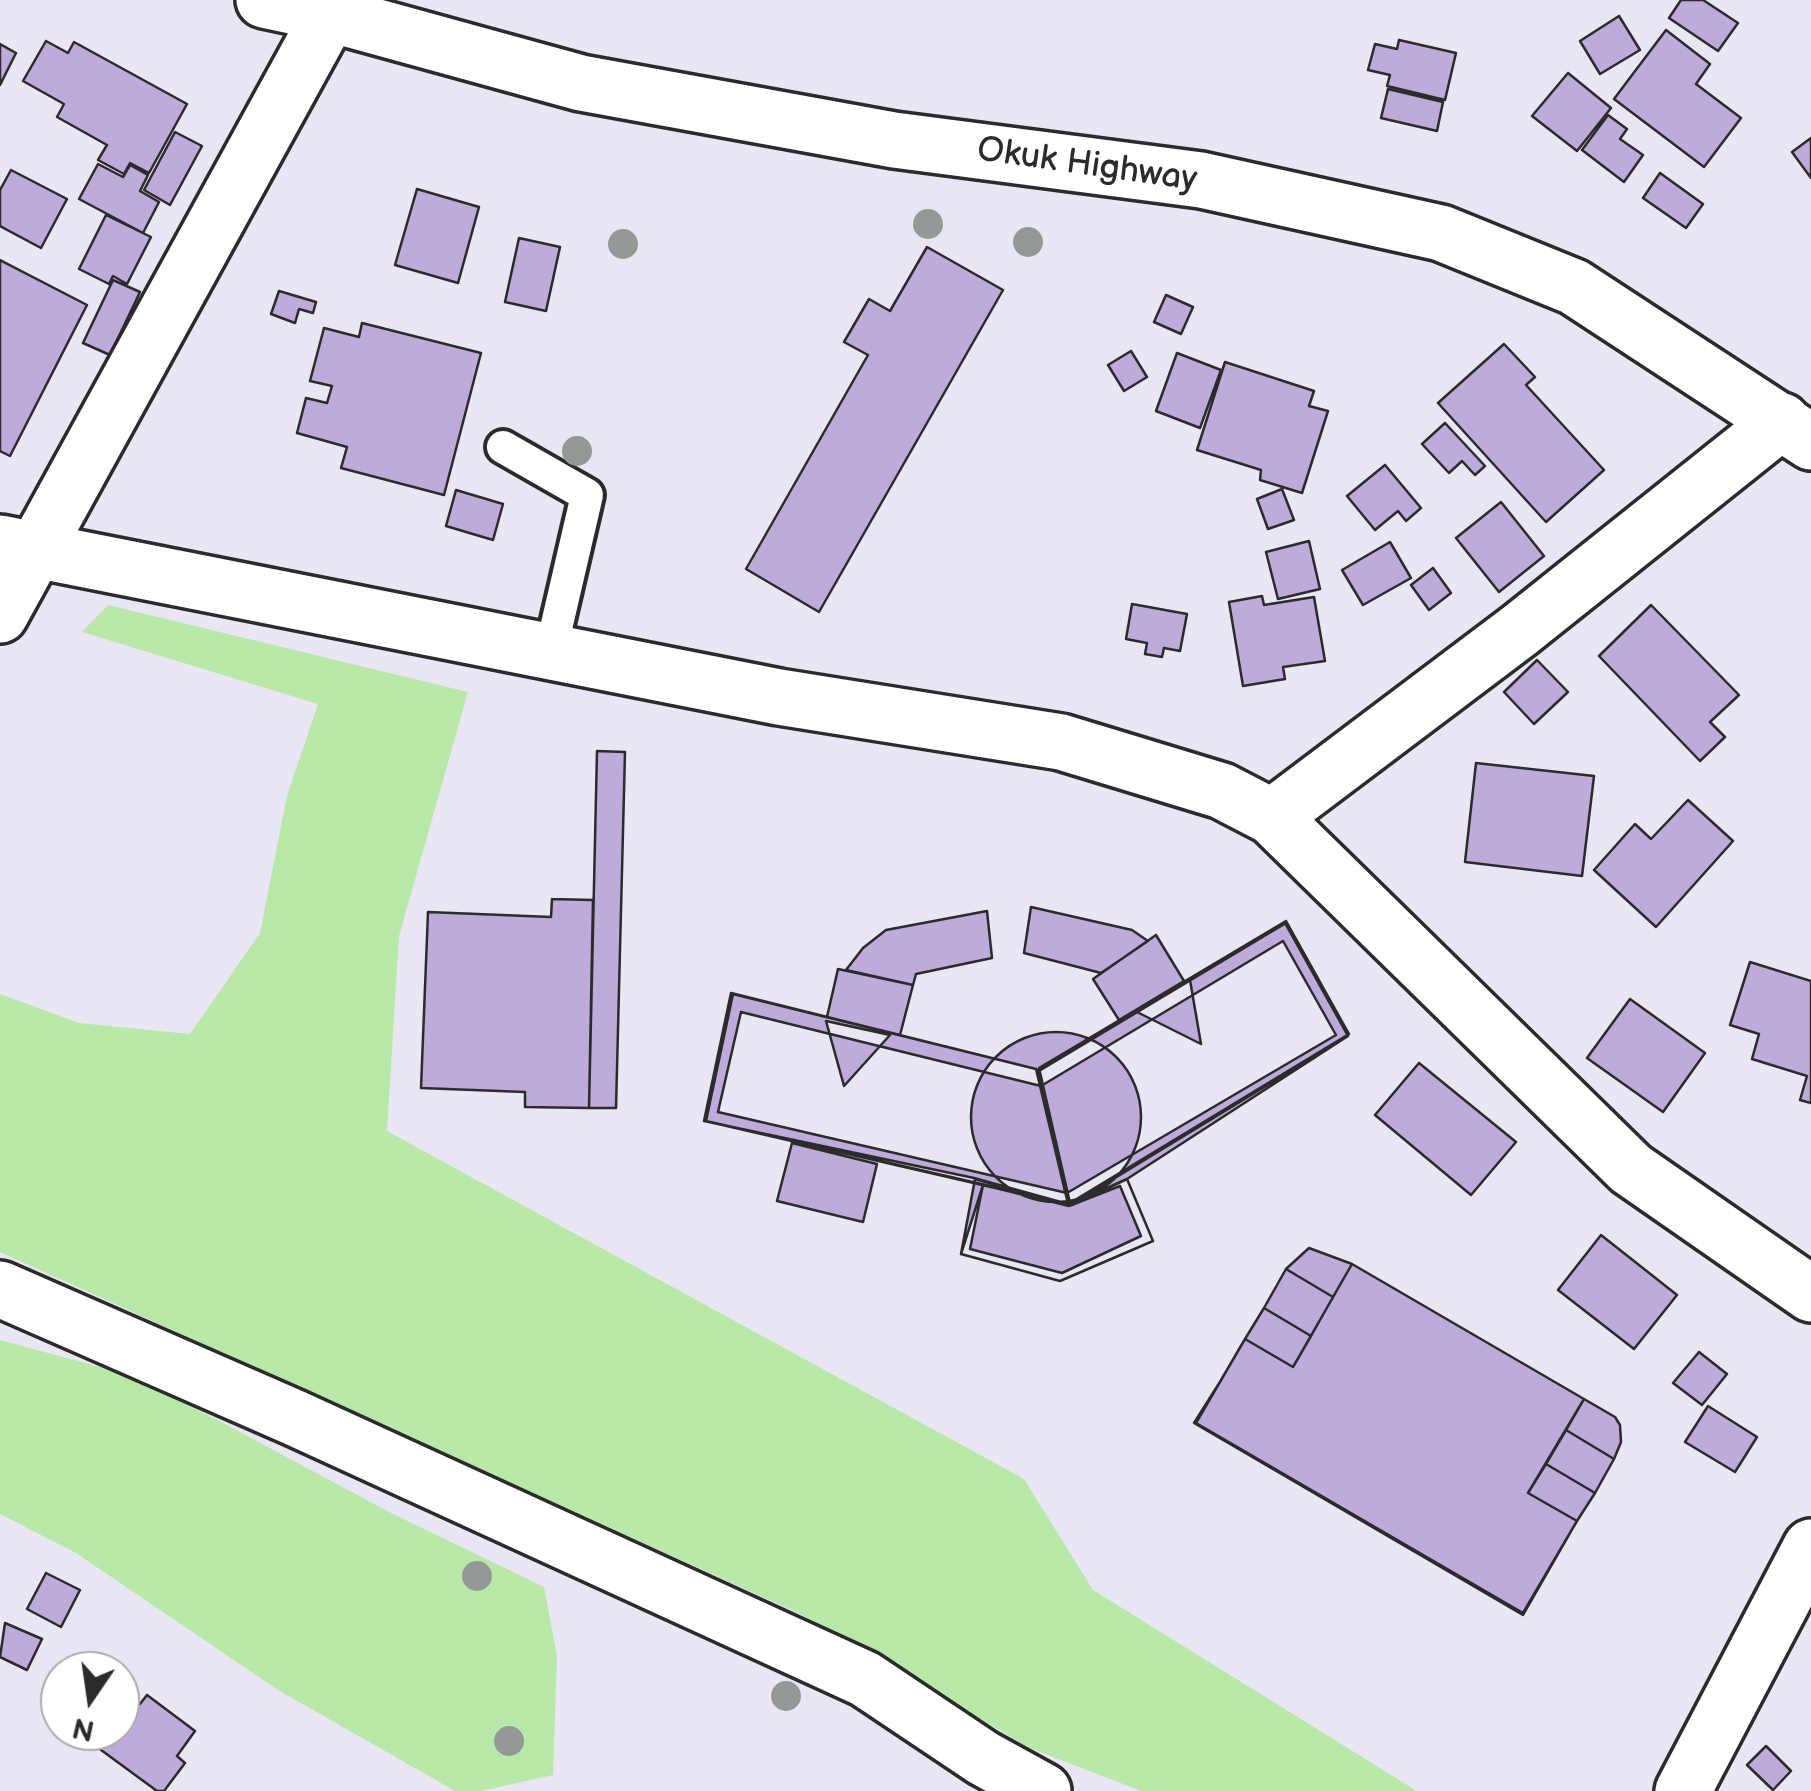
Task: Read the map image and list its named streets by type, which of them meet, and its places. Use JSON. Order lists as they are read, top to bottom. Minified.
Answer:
{"streets":{"street":["Okuk Highway"]},"north":"bottom"}
